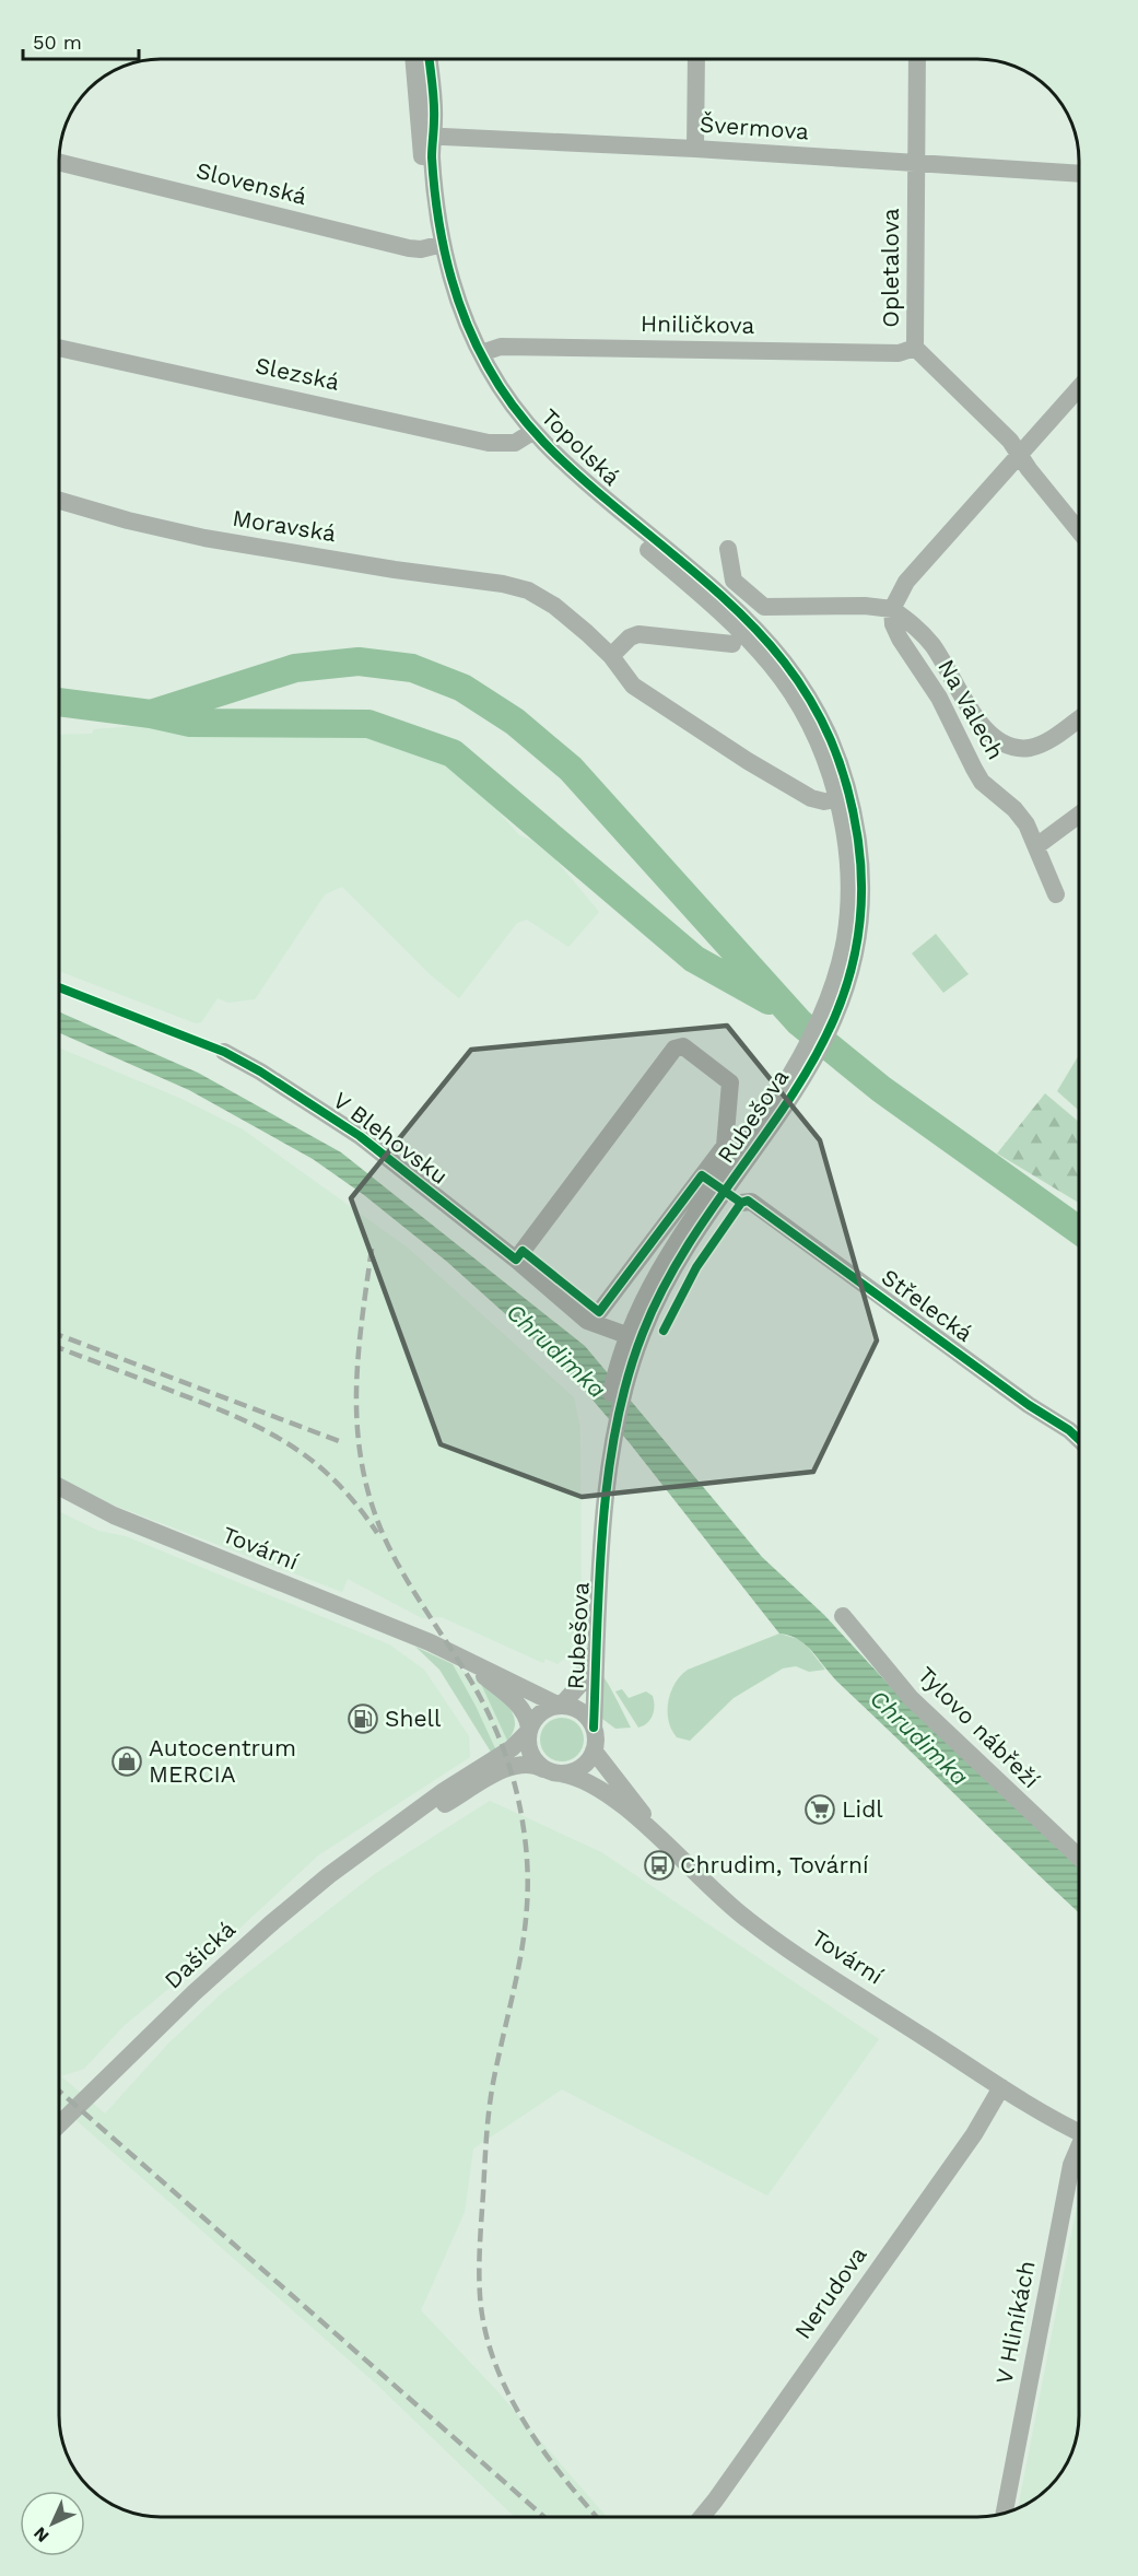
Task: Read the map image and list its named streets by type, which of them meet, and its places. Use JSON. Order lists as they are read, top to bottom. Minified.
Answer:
{"streets":{"street":["Švermova","Slovenská","Opletalova","Hniličkova","Slezská","Topolská","Moravská","Na Valech","Rubešova","V Blehovsku","Střelecká","Tovární","Tylovo nábřeží","Dašická","Nerudova","V Hliníkách"]},"crossings":[["Švermova","Opletalova"],["Švermova","Topolská"],["Slovenská","Topolská"],["Opletalova","Hniličkova"],["Hniličkova","Topolská"],["Slezská","Topolská"],["Topolská","Rubešova"],["Rubešova","V Blehovsku"],["Rubešova","Tovární"],["Rubešova","Dašická"],["Tovární","Dašická"],["Tovární","Nerudova"]],"water":["Chrudimka"],"places":{"fuel station":["Shell"],"shop":["Autocentrum MERCIA"],"supermarket":["Lidl"],"bus stop":["Chrudim, Tovární"]},"scale_bar":"50 m","north":"bottom left"}
